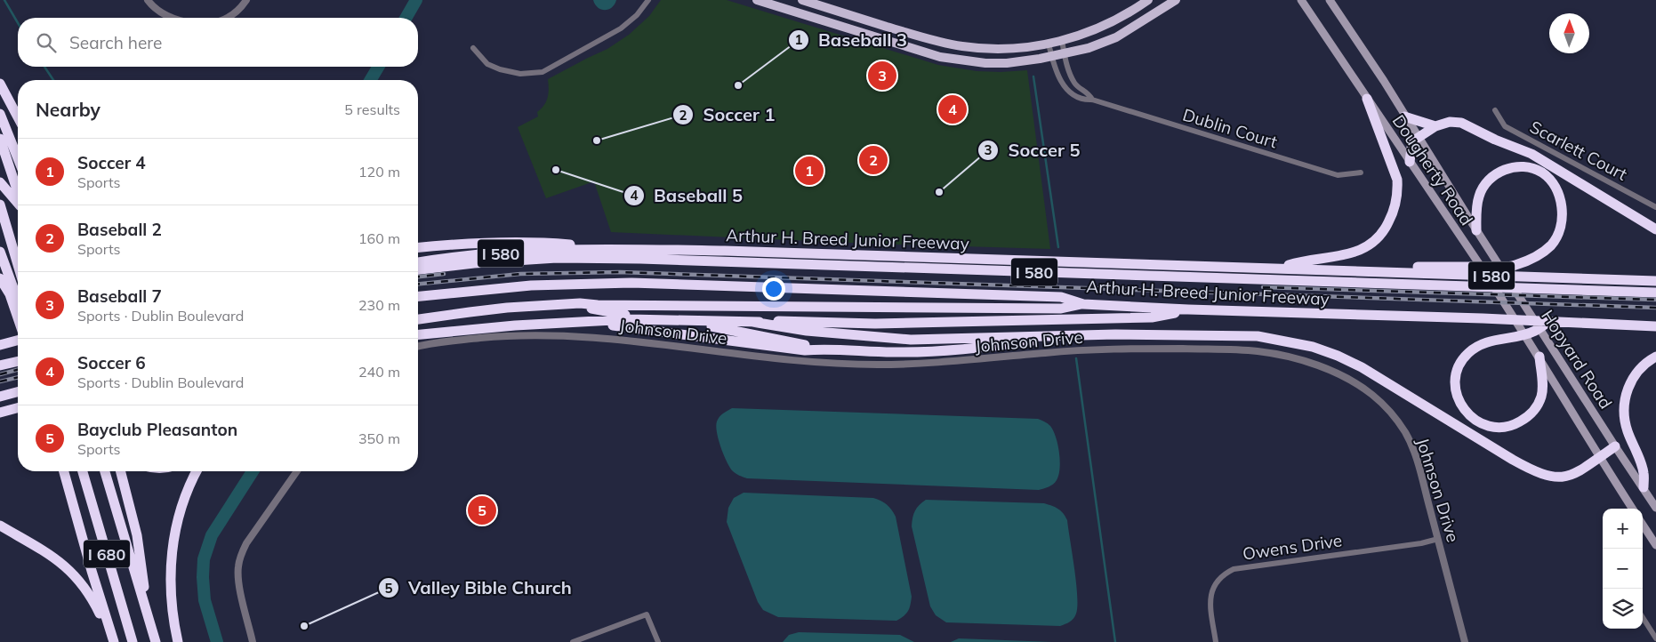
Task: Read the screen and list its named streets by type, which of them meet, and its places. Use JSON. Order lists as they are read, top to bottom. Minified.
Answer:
{"streets":{"highway":["Arthur H. Breed Junior Freeway","I 580","I 680"],"main road":["Dougherty Road","Hopyard Road"],"street":["Dublin Court","Scarlett Court","Johnson Drive","Owens Drive"]},"crossings":[["Dougherty Road","Hopyard Road"],["Johnson Drive","Owens Drive"]],"places":["Baseball 3","Soccer 1","Baseball 5","Soccer 5","Valley Bible Church"],"north":"top","page":{"search":"Search here","pins":["3","4","2","1","5"],"heading":["Nearby","5 results"],"list":[{"mark":"1","name":"Soccer 4","note":"Sports","value":"120 m"},{"mark":"2","name":"Baseball 2","note":"Sports","value":"160 m"},{"mark":"3","name":"Baseball 7","note":"Sports · Dublin Boulevard","value":"230 m"},{"mark":"4","name":"Soccer 6","note":"Sports · Dublin Boulevard","value":"240 m"},{"mark":"5","name":"Bayclub Pleasanton","note":"Sports","value":"350 m"}],"map_buttons":["+","−"]}}
